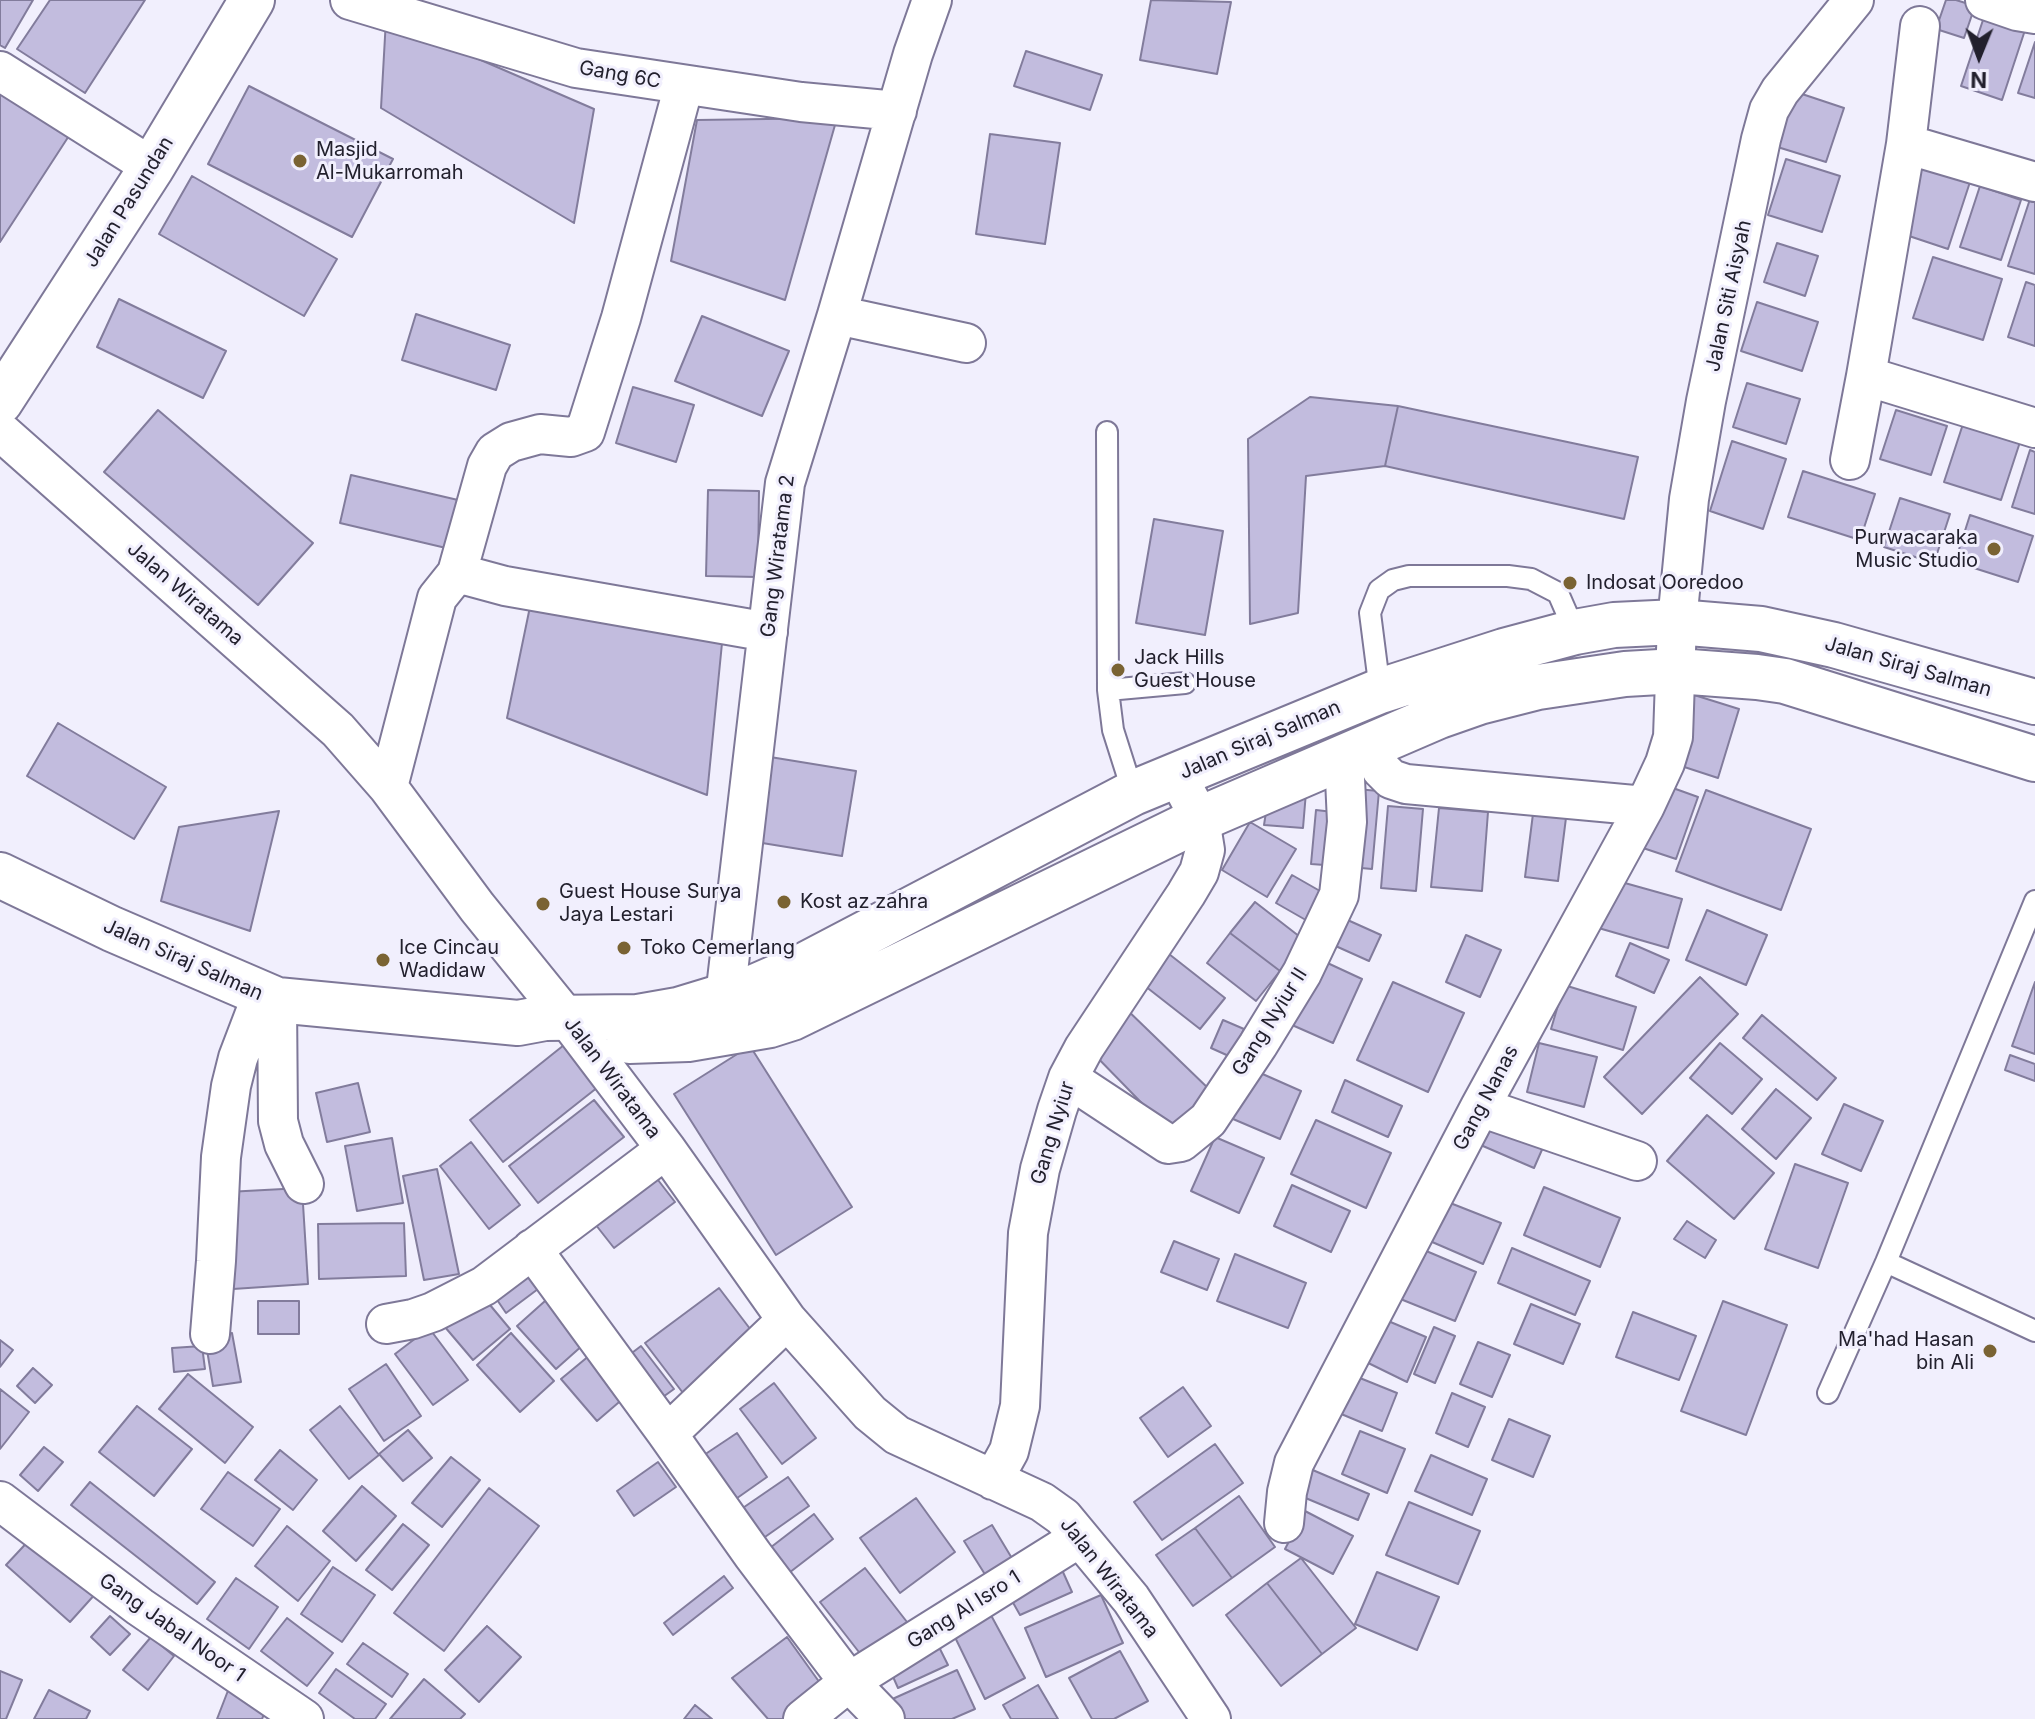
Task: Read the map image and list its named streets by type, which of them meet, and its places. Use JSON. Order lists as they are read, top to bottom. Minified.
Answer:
{"streets":{"street":["Gang 6C","Jalan Pasundan","Jalan Siti Aisyah","Gang Wiratama 2","Jalan Wiratama","Jalan Siraj Salman","Gang Nyiur II","Gang Nanas","Gang Nyiur","Gang Al Isro 1","Gang Jabal Noor 1"]},"crossings":[["Gang 6C","Gang Wiratama 2"],["Jalan Siti Aisyah","Jalan Siraj Salman"],["Jalan Siti Aisyah","Gang Nanas"],["Gang Wiratama 2","Jalan Siraj Salman"],["Jalan Wiratama","Jalan Siraj Salman"],["Jalan Wiratama","Gang Nyiur"],["Jalan Wiratama","Gang Al Isro 1"],["Jalan Siraj Salman","Gang Nyiur II"],["Jalan Siraj Salman","Gang Nanas"],["Jalan Siraj Salman","Gang Nyiur"],["Gang Nyiur II","Gang Nyiur"]],"places":["Masjid Al-Mukarromah","Purwacaraka Music Studio","Indosat Ooredoo","Jack Hills Guest House","Kost az zahra","Guest House Surya Jaya Lestari","Toko Cemerlang","Ice Cincau Wadidaw","Ma'had Hasan bin Ali"],"north":"bottom"}
